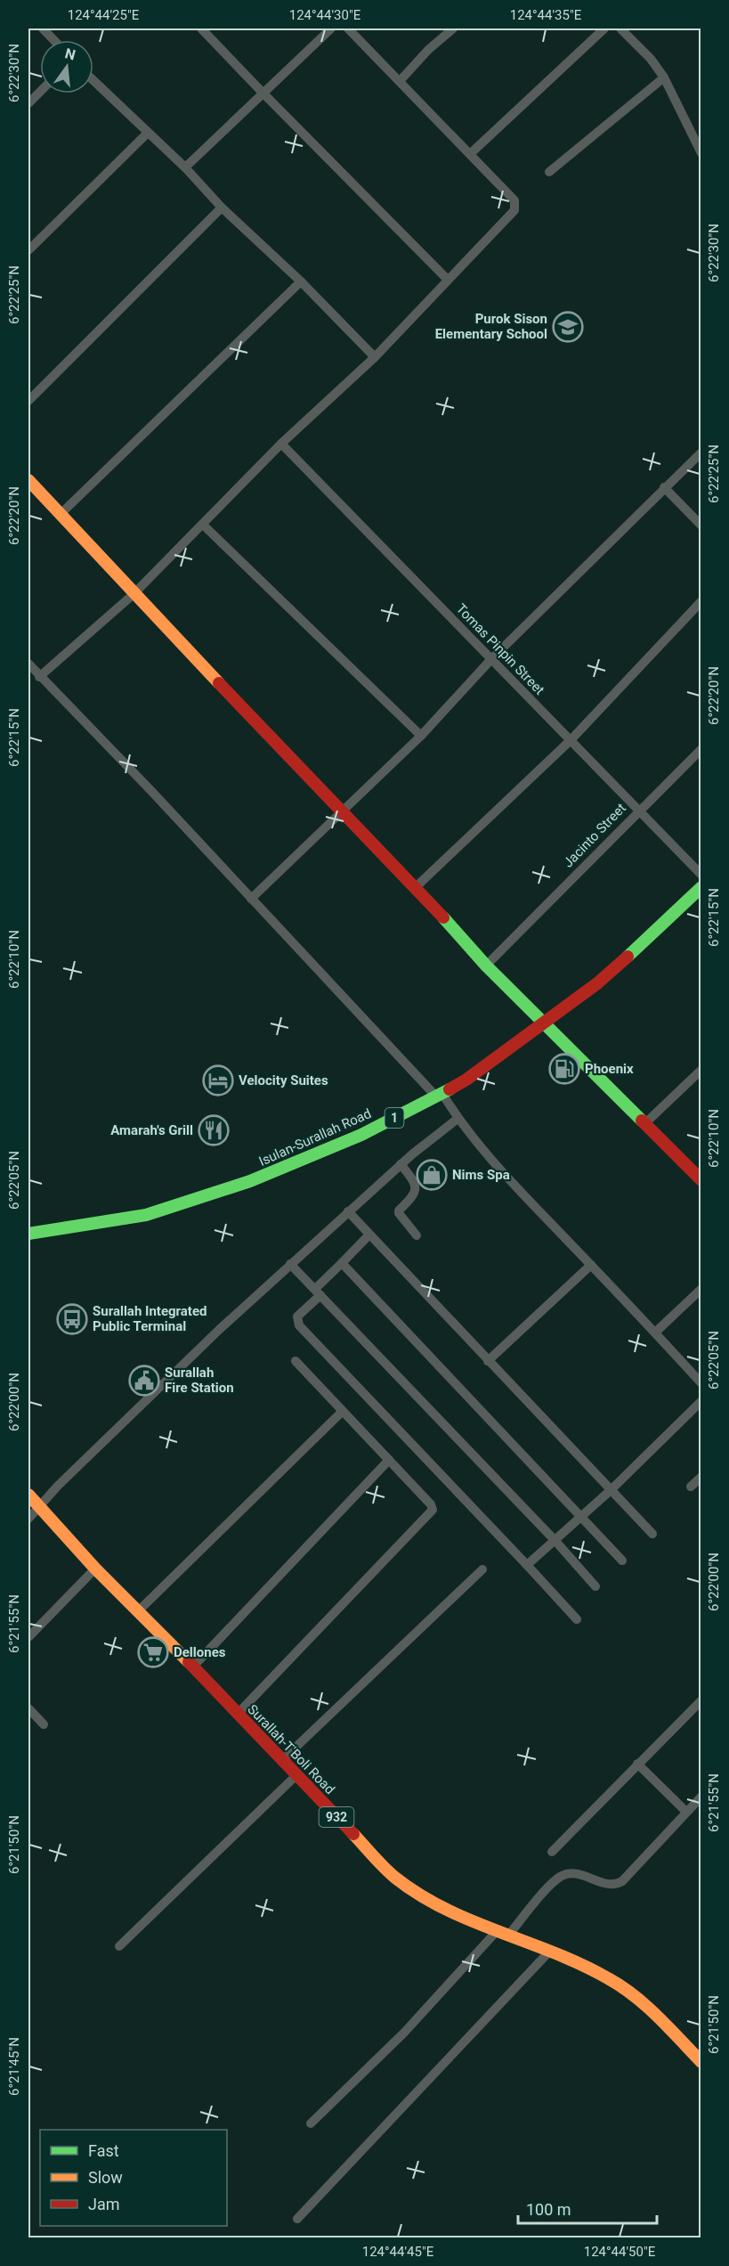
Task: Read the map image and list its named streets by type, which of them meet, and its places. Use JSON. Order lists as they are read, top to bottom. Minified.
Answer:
{"streets":{"main road":["1","Isulan-Surallah Road","Surallah-T'Boli Road","932"],"street":["Tomas Pinpin Street","Jacinto Street"]},"crossings":[["Tomas Pinpin Street","Jacinto Street"]],"places":{"school or university":["Purok Sison Elementary School"],"fuel station":["Phoenix"],"hotel":["Velocity Suites"],"restaurant":["Amarah's Grill"],"shop":["Nims Spa"],"bus stop":["Surallah Integrated Public Terminal"],"public building":["Surallah Fire Station"],"supermarket":["Dellones"]},"legend":["Fast","Slow","Jam"],"scale_bar":"100 m","north":"top","coordinates":["124°44'25\"E","124°44'30\"E","124°44'35\"E","6°22'30\"N","6°22'25\"N","6°22'20\"N","6°22'15\"N","6°22'10\"N","6°22'05\"N","6°22'00\"N","6°21'55\"N","6°21'50\"N","6°21'45\"N","124°44'45\"E","124°44'50\"E"]}
